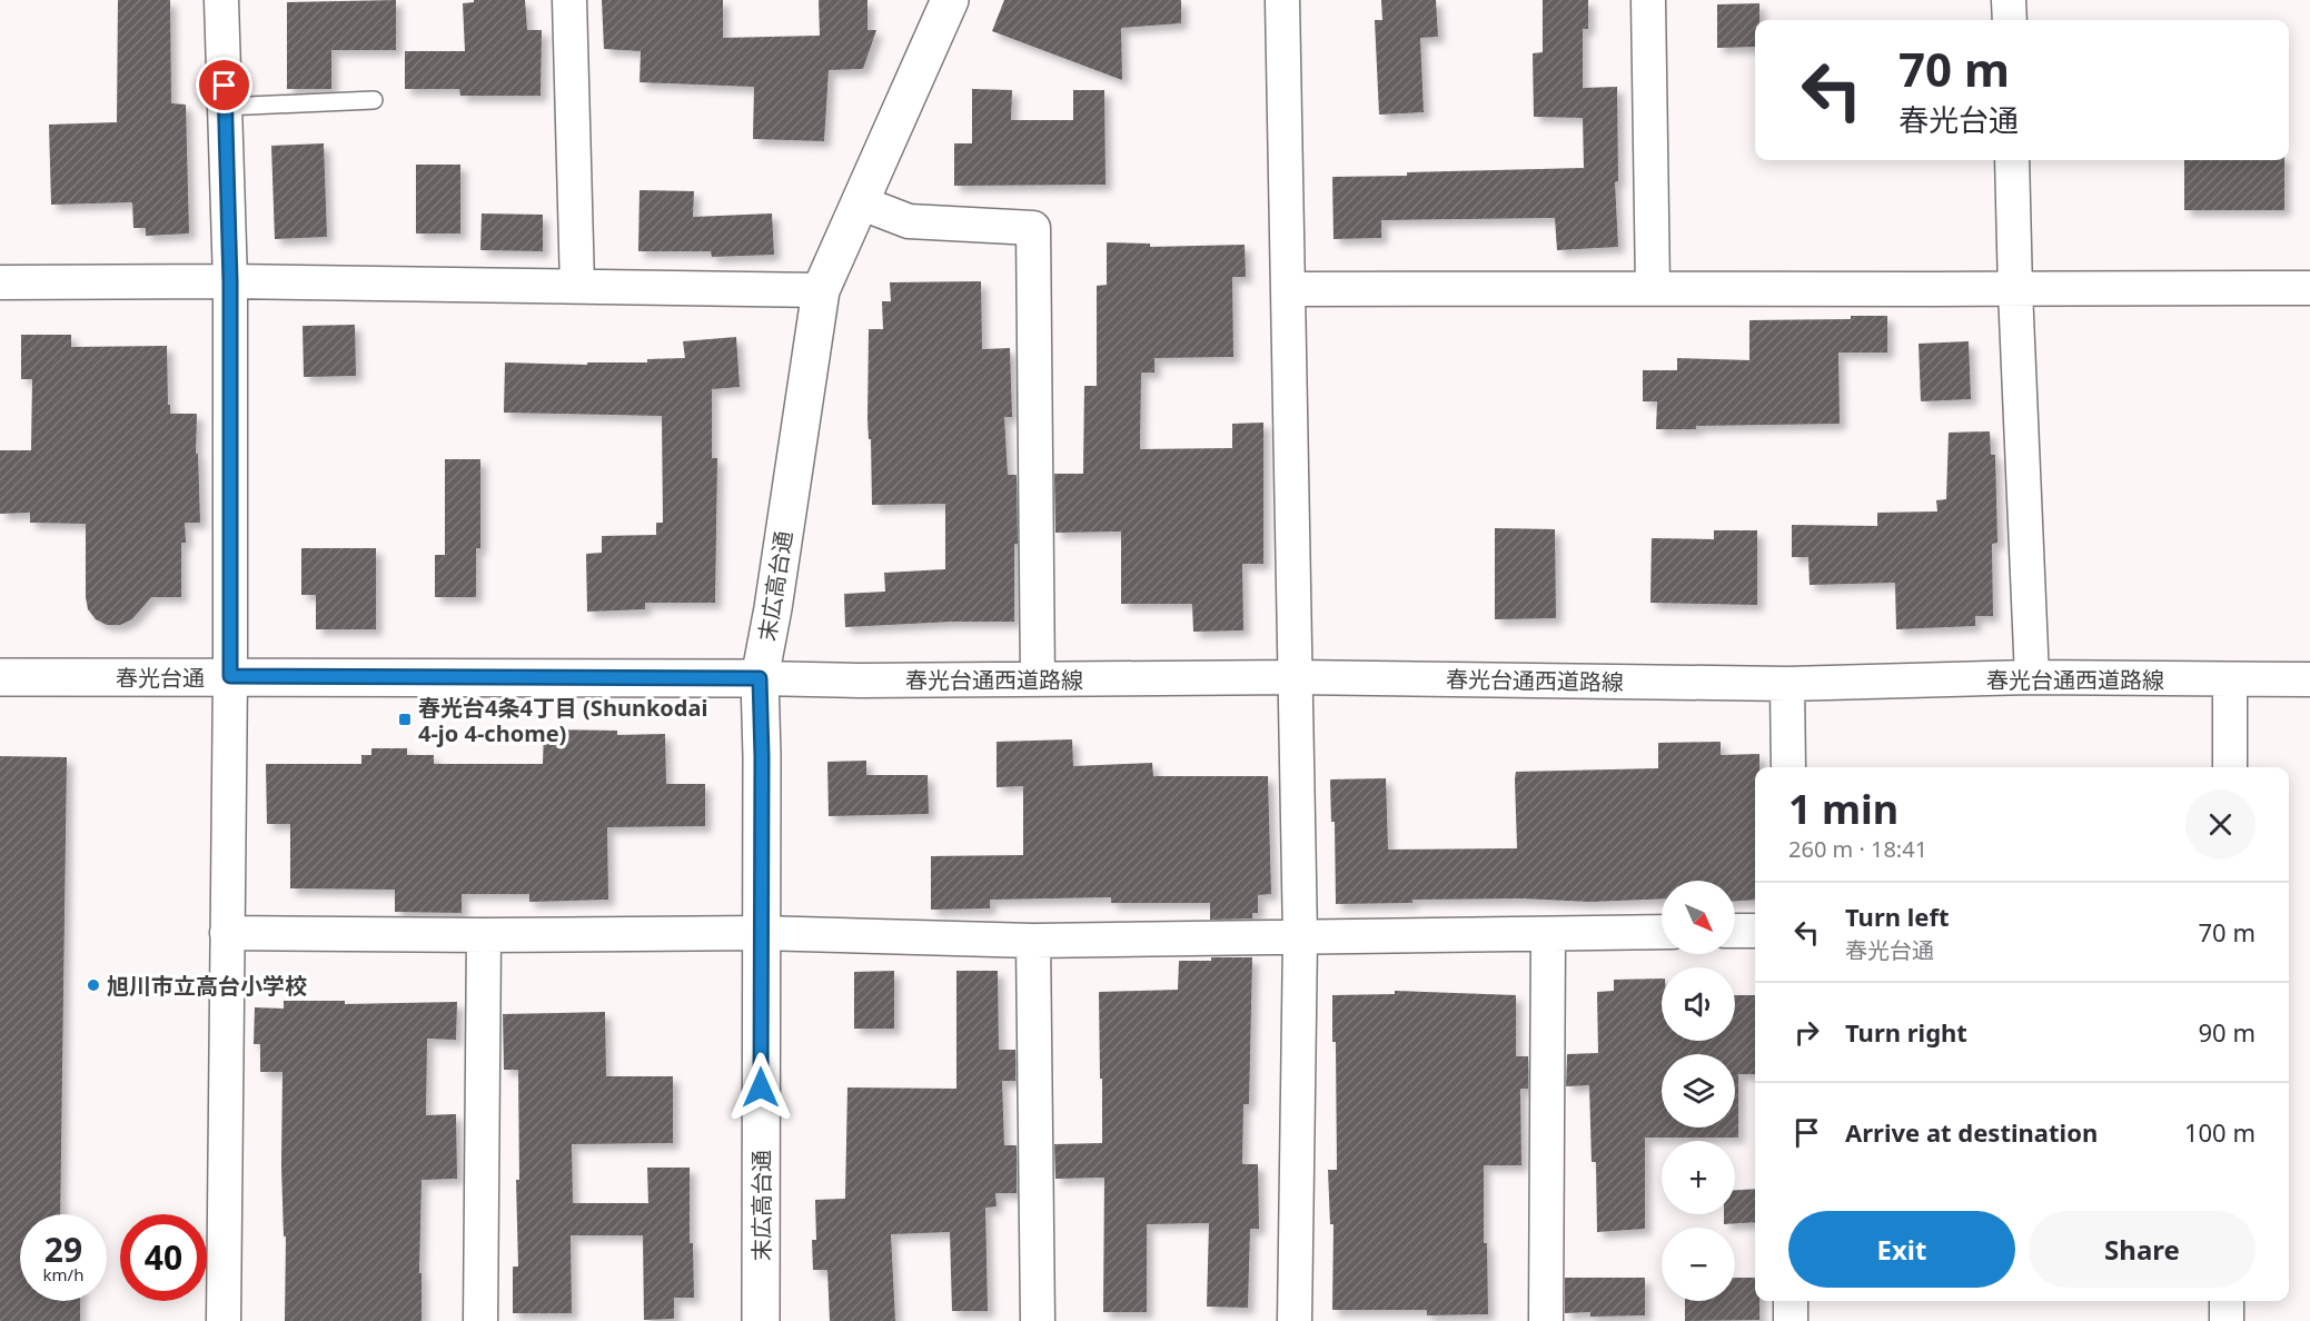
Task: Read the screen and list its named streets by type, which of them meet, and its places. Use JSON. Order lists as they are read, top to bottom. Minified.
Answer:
{"streets":{"street":["末広高台通","春光台通","春光台通西道路線"]},"crossings":[["末広高台通","春光台通"],["末広高台通","春光台通西道路線"],["春光台通","春光台通西道路線"]],"places":{"transit":["春光台4条4丁目 (Shunkodai 4-jo 4-chome)"],"other":["旭川市立高台小学校"]},"north":"bottom right","page":{"turn":["70 m","春光台通"],"heading":["1 min","260 m · 18:41"],"map_buttons":["+","−"],"list":[{"name":"Turn left","note":"春光台通","value":"70 m"},{"name":"Turn right","value":"90 m"},{"name":"Arrive at destination","value":"100 m"}],"buttons":["Exit","Share"],"speed":"29 km/h","limit":"40"}}
